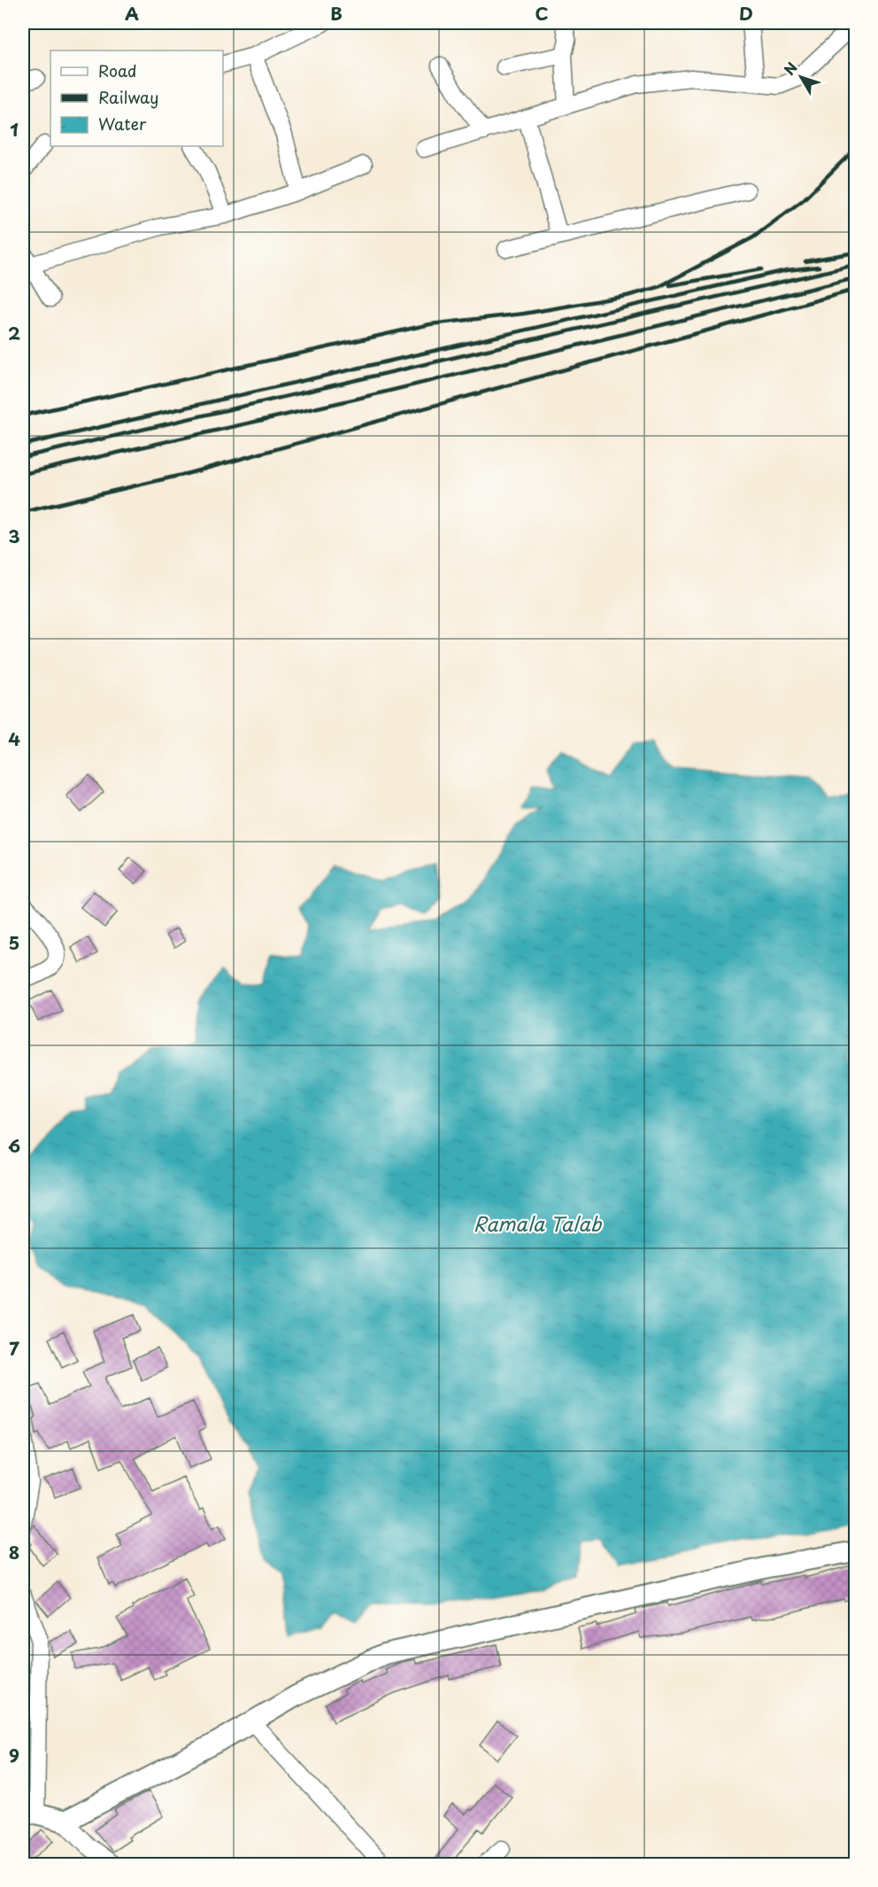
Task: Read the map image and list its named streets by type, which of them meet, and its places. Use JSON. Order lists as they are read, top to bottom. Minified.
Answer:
{"water":["Ramala Talab"],"legend":["Road","Railway","Water"],"north":"top left","grid":{"columns":["A","B","C","D"],"rows":["1","2","3","4","5","6","7","8","9"]}}
